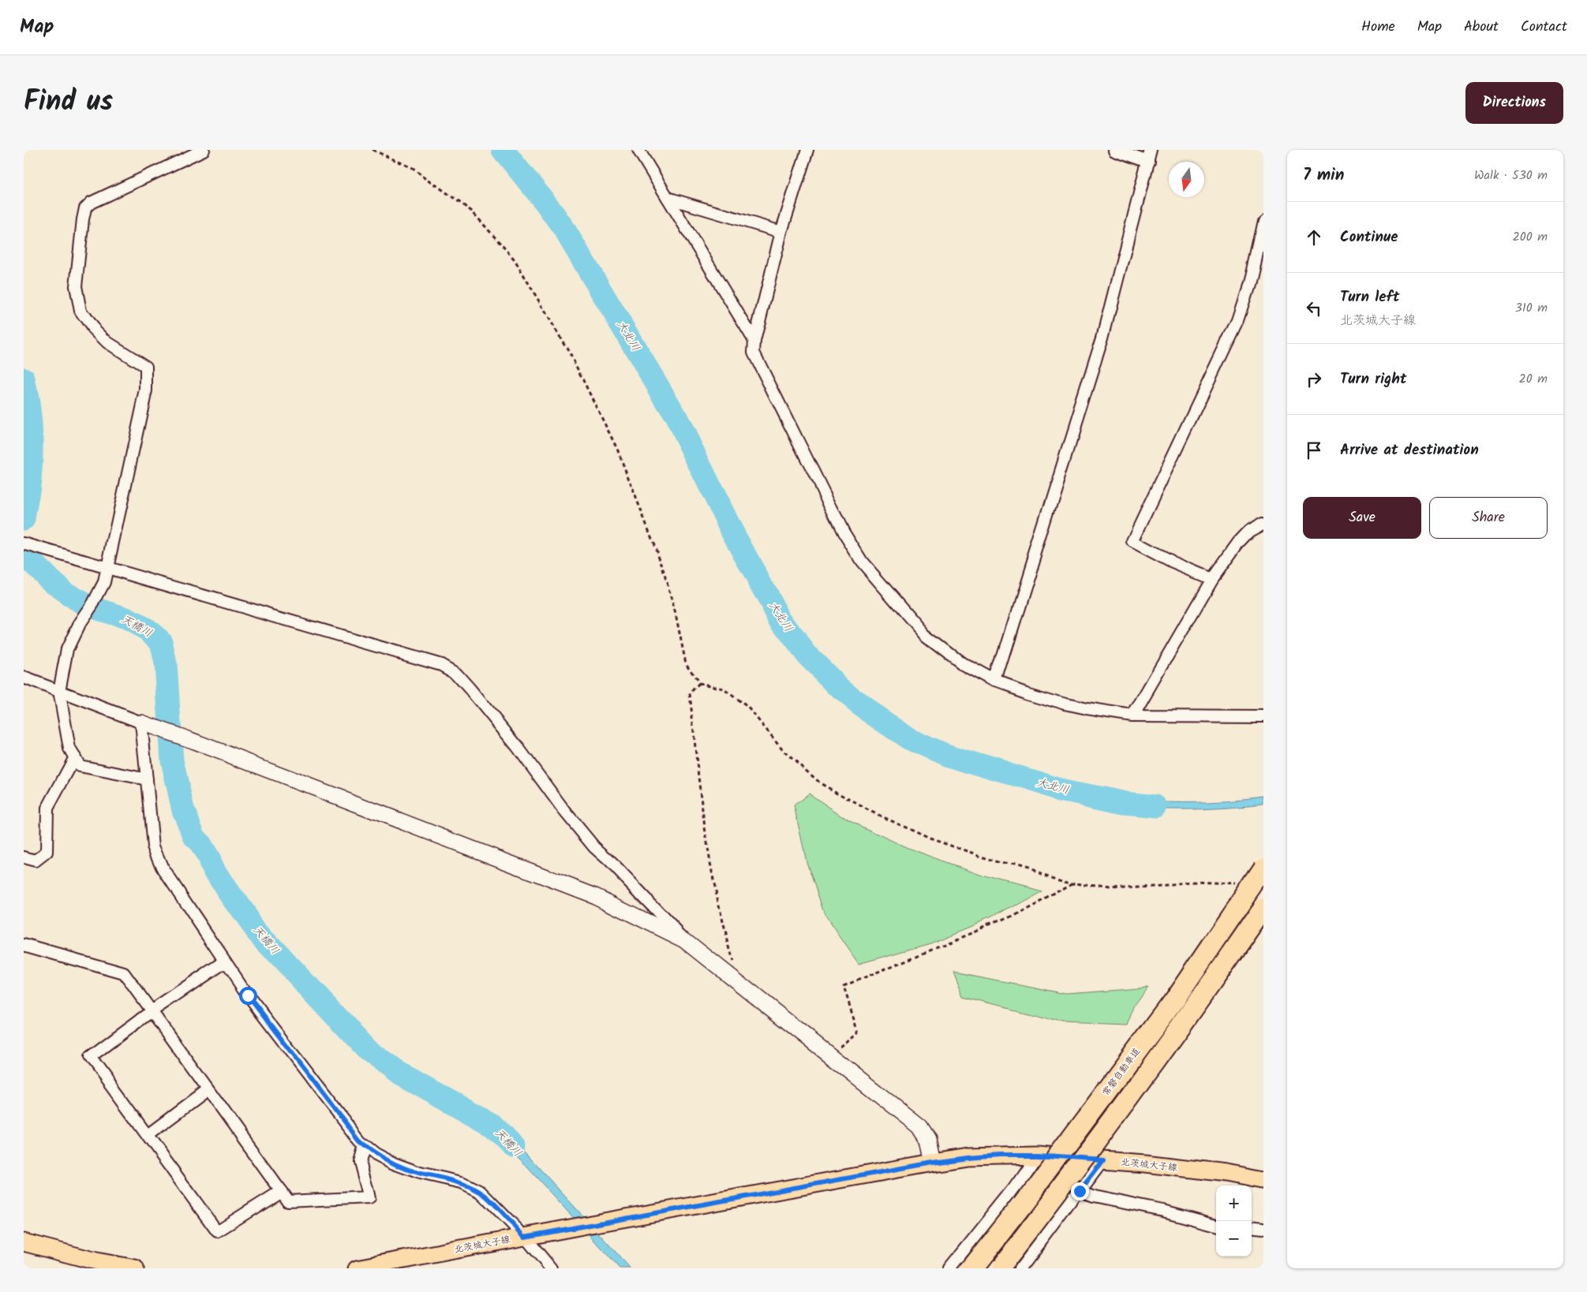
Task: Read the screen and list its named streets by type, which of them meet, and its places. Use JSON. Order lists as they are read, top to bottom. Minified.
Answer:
{"streets":{"highway":["常磐自動車道"],"main road":["北茨城大子線"]},"water":["大北川","天橋川"],"north":"bottom","page":{"header":"Map","nav":["Home","Map","About","Contact"],"title":"Find us","buttons":["Directions",["Save","Share"]],"heading":["7 min","Walk · 530 m"],"list":[["Continue","200 m"],["Turn left","北茨城大子線","310 m"],["Turn right","20 m"],"Arrive at destination"],"map_buttons":["+","−"]}}
